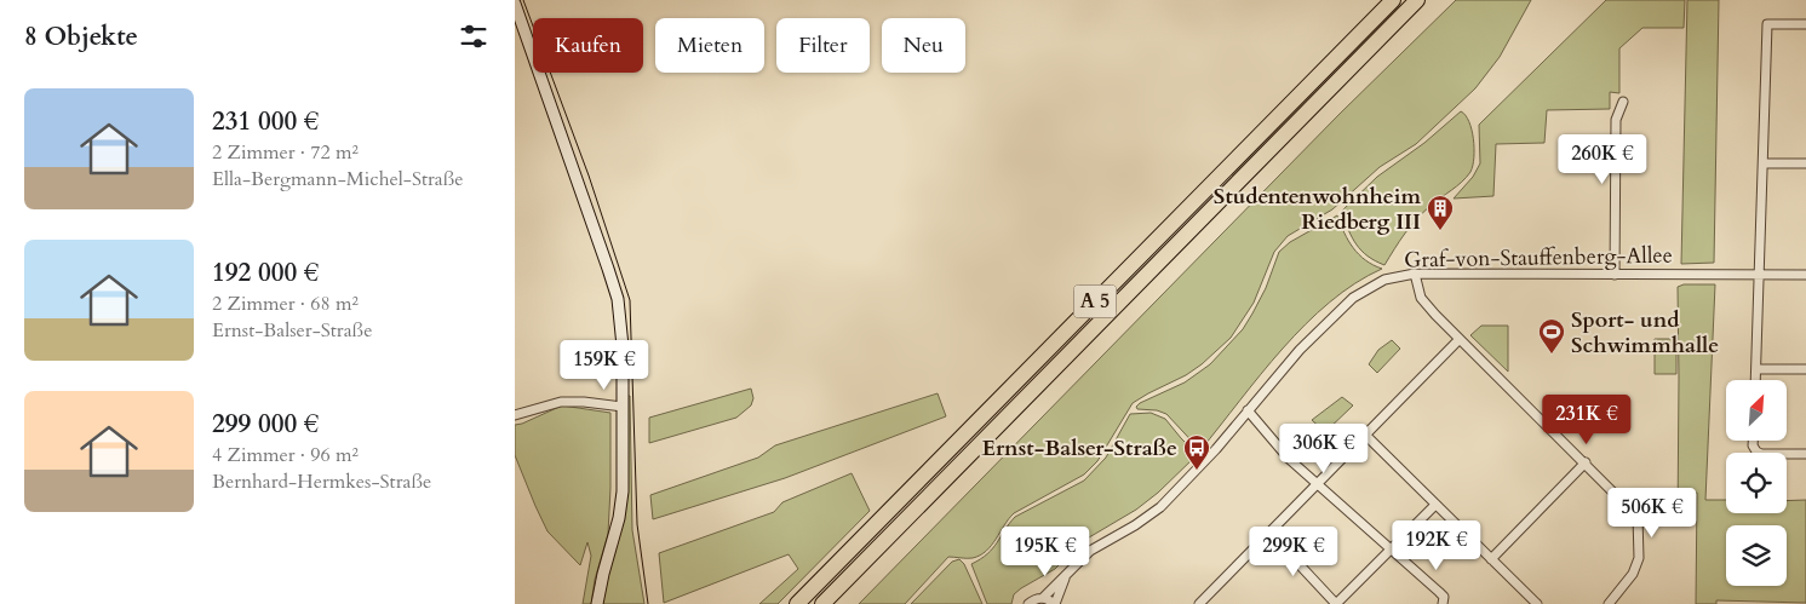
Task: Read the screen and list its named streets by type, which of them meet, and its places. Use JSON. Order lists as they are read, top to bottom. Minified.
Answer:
{"streets":{"highway":["A 5"],"street":["Graf-von-Stauffenberg-Allee"]},"places":{"building":["Studentenwohnheim Riedberg III"],"sports":["Sport- und Schwimmhalle"],"bus stop":["Ernst-Balser-Straße"]},"north":"top right","page":{"heading":"8 Objekte","chip":["Kaufen","Mieten","Filter","Neu"],"list":[{"name":"231 000 €","note":"2 Zimmer · 72 m² · Ella-Bergmann-Michel-Straße"},{"name":"192 000 €","note":"2 Zimmer · 68 m² · Ernst-Balser-Straße"},{"name":"299 000 €","note":"4 Zimmer · 96 m² · Bernhard-Hermkes-Straße"}],"price":["260K €","159K €","231K €","306K €","506K €","192K €","195K €","299K €"]}}
